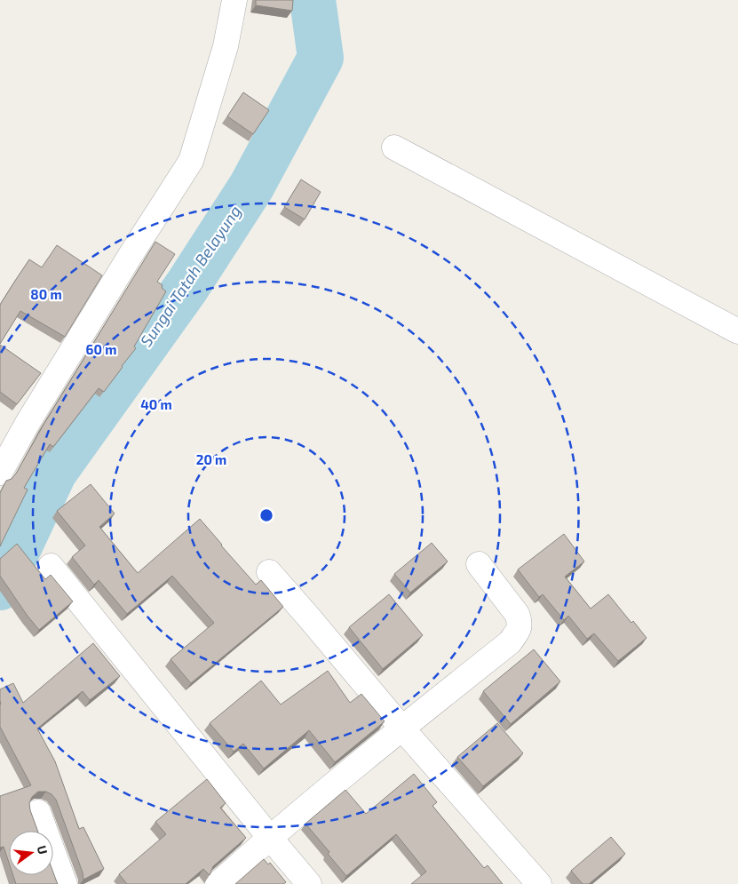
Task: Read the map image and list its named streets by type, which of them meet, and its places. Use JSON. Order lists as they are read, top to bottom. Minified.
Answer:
{"water":["Sungai Tatah Belayung"],"north":"right","rings":["80 m","60 m","40 m","20 m"]}
